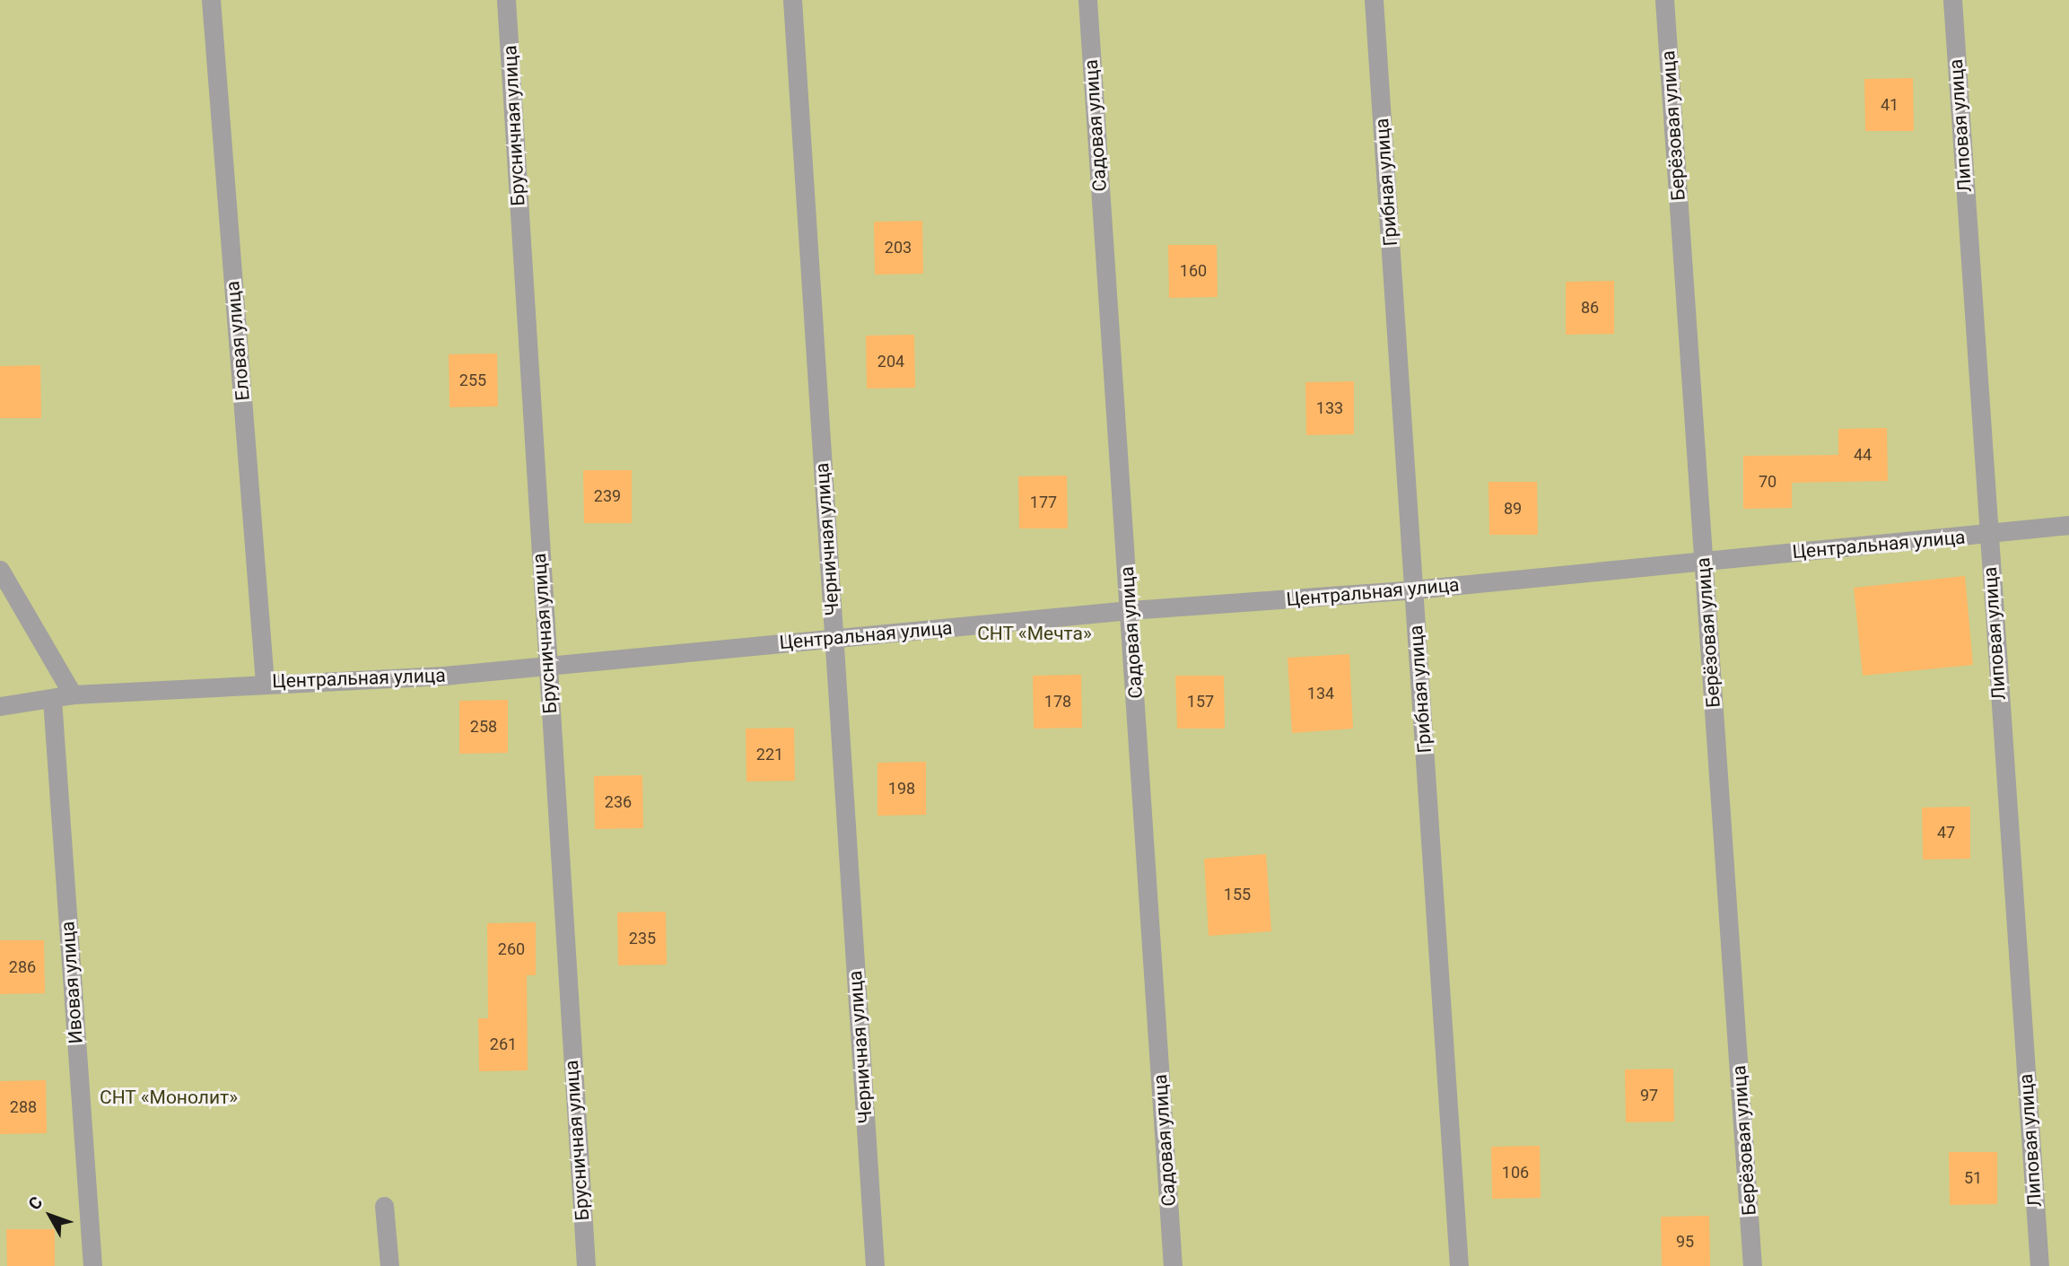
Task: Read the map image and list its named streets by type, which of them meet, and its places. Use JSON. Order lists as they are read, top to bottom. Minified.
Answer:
{"streets":{"street":["Брусничная улица","Садовая улица","Берёзовая улица","Липовая улица","Грибная улица","Еловая улица","Черничная улица","Центральная улица","Ивовая улица"]},"crossings":[["Брусничная улица","Центральная улица"],["Садовая улица","Центральная улица"],["Берёзовая улица","Центральная улица"],["Липовая улица","Центральная улица"],["Грибная улица","Центральная улица"],["Еловая улица","Центральная улица"],["Черничная улица","Центральная улица"],["Центральная улица","Ивовая улица"]],"parks":["СНТ «Мечта»","СНТ «Монолит»"],"house_numbers":["41","203","160","86","204","255","133","44","70","239","177","89","134","178","157","258","221","198","236","47","155","235","260","286","261","97","288","106","51","95"],"north":"top left"}
